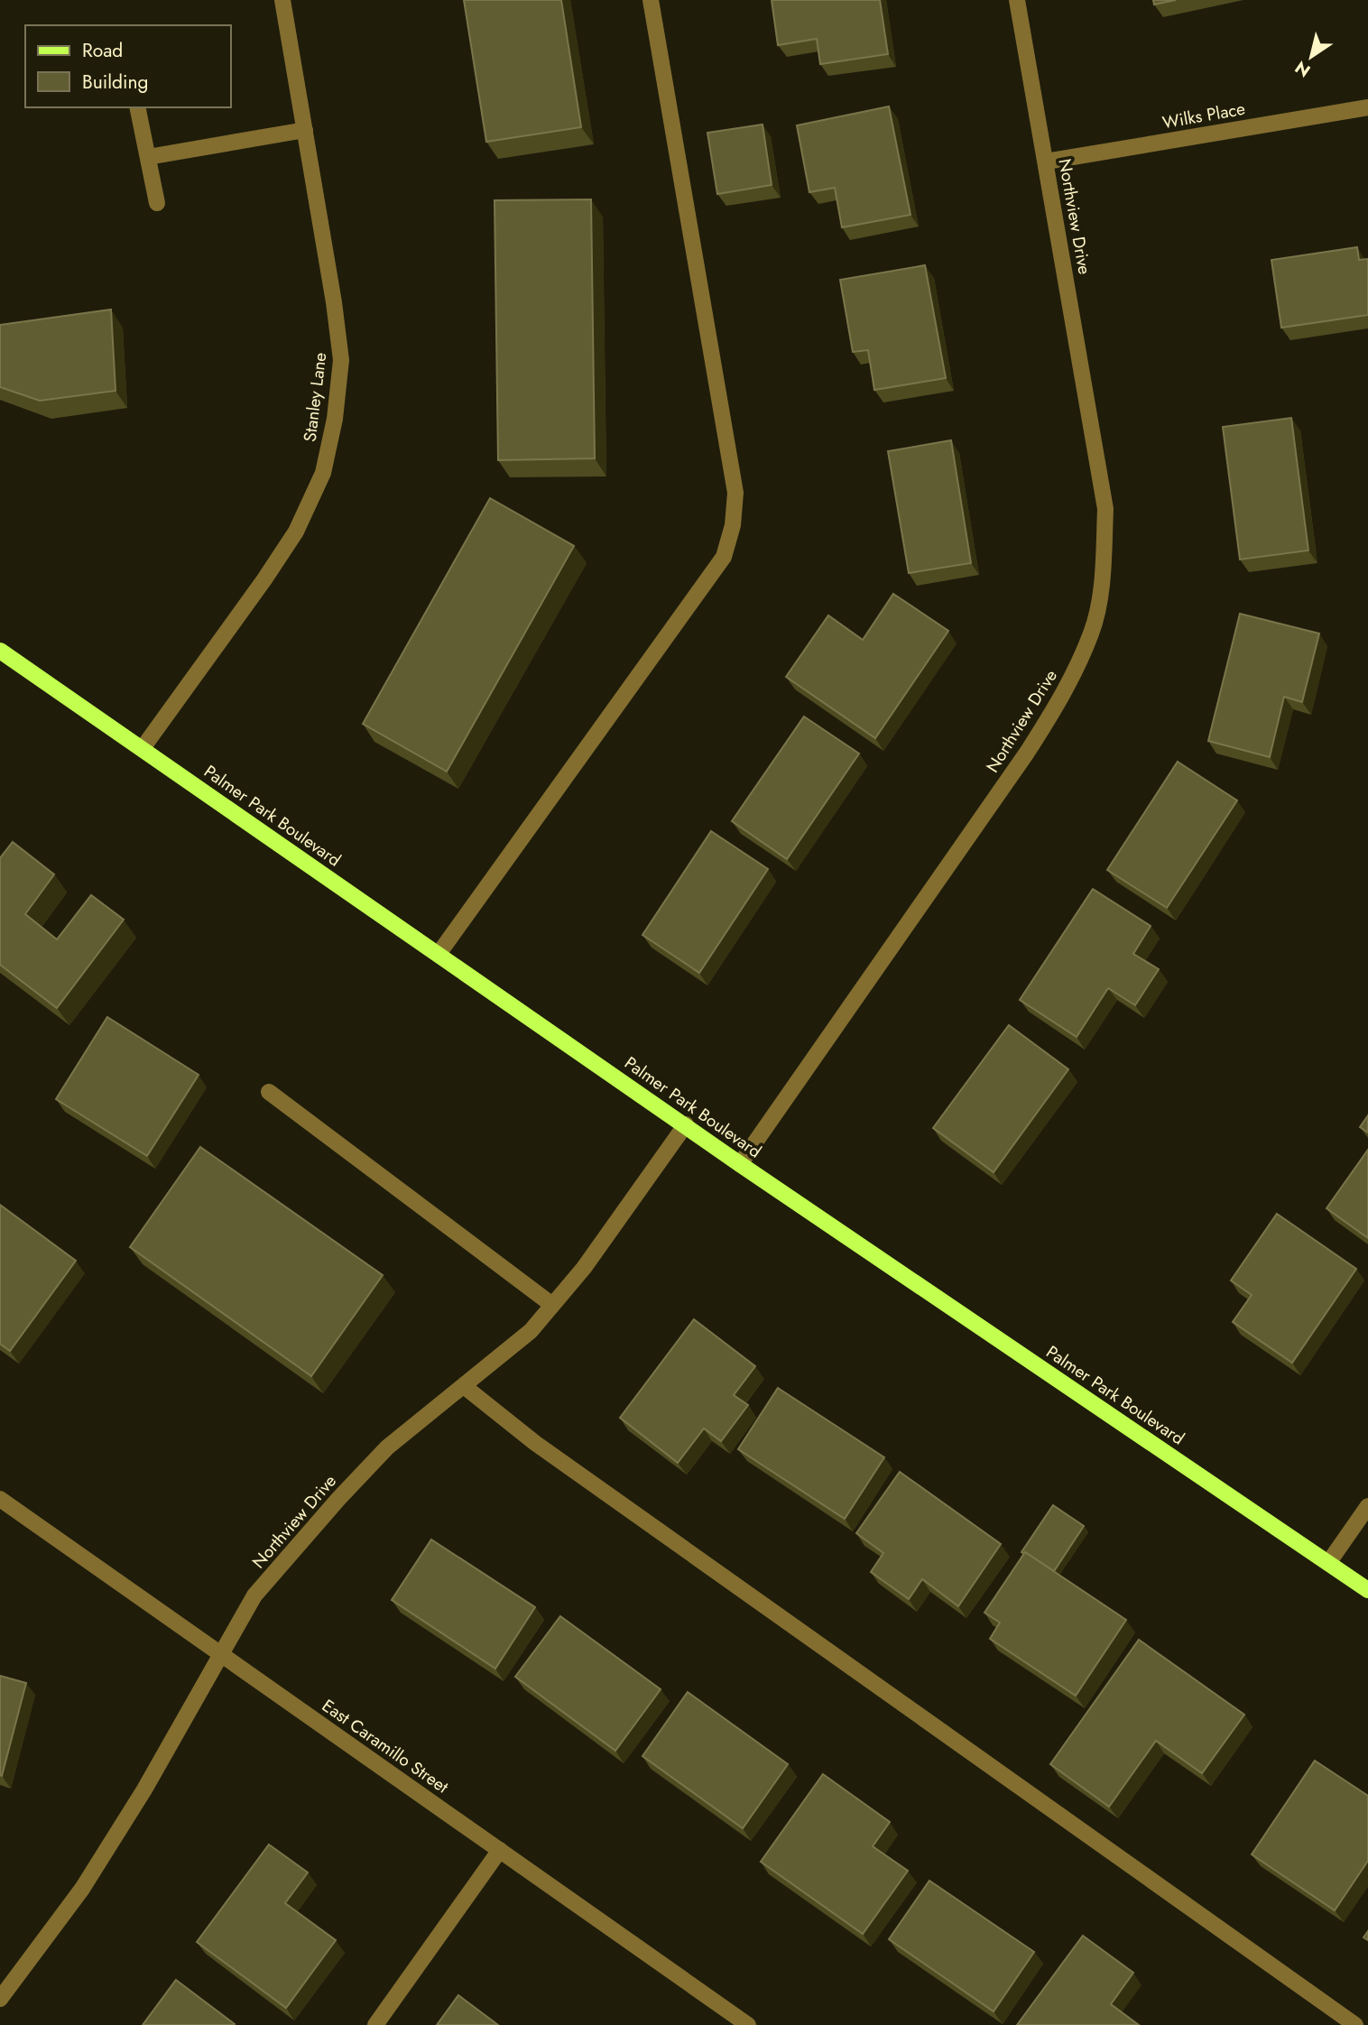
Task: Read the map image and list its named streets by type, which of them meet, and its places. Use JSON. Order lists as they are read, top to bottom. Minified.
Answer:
{"streets":{"main road":["Palmer Park Boulevard"],"street":["Wilks Place","Northview Drive","Stanley Lane","East Caramillo Street"]},"crossings":[["Wilks Place","Northview Drive"],["Northview Drive","Palmer Park Boulevard"],["Northview Drive","East Caramillo Street"],["Stanley Lane","Palmer Park Boulevard"]],"legend":["Road","Building"],"north":"bottom left"}
